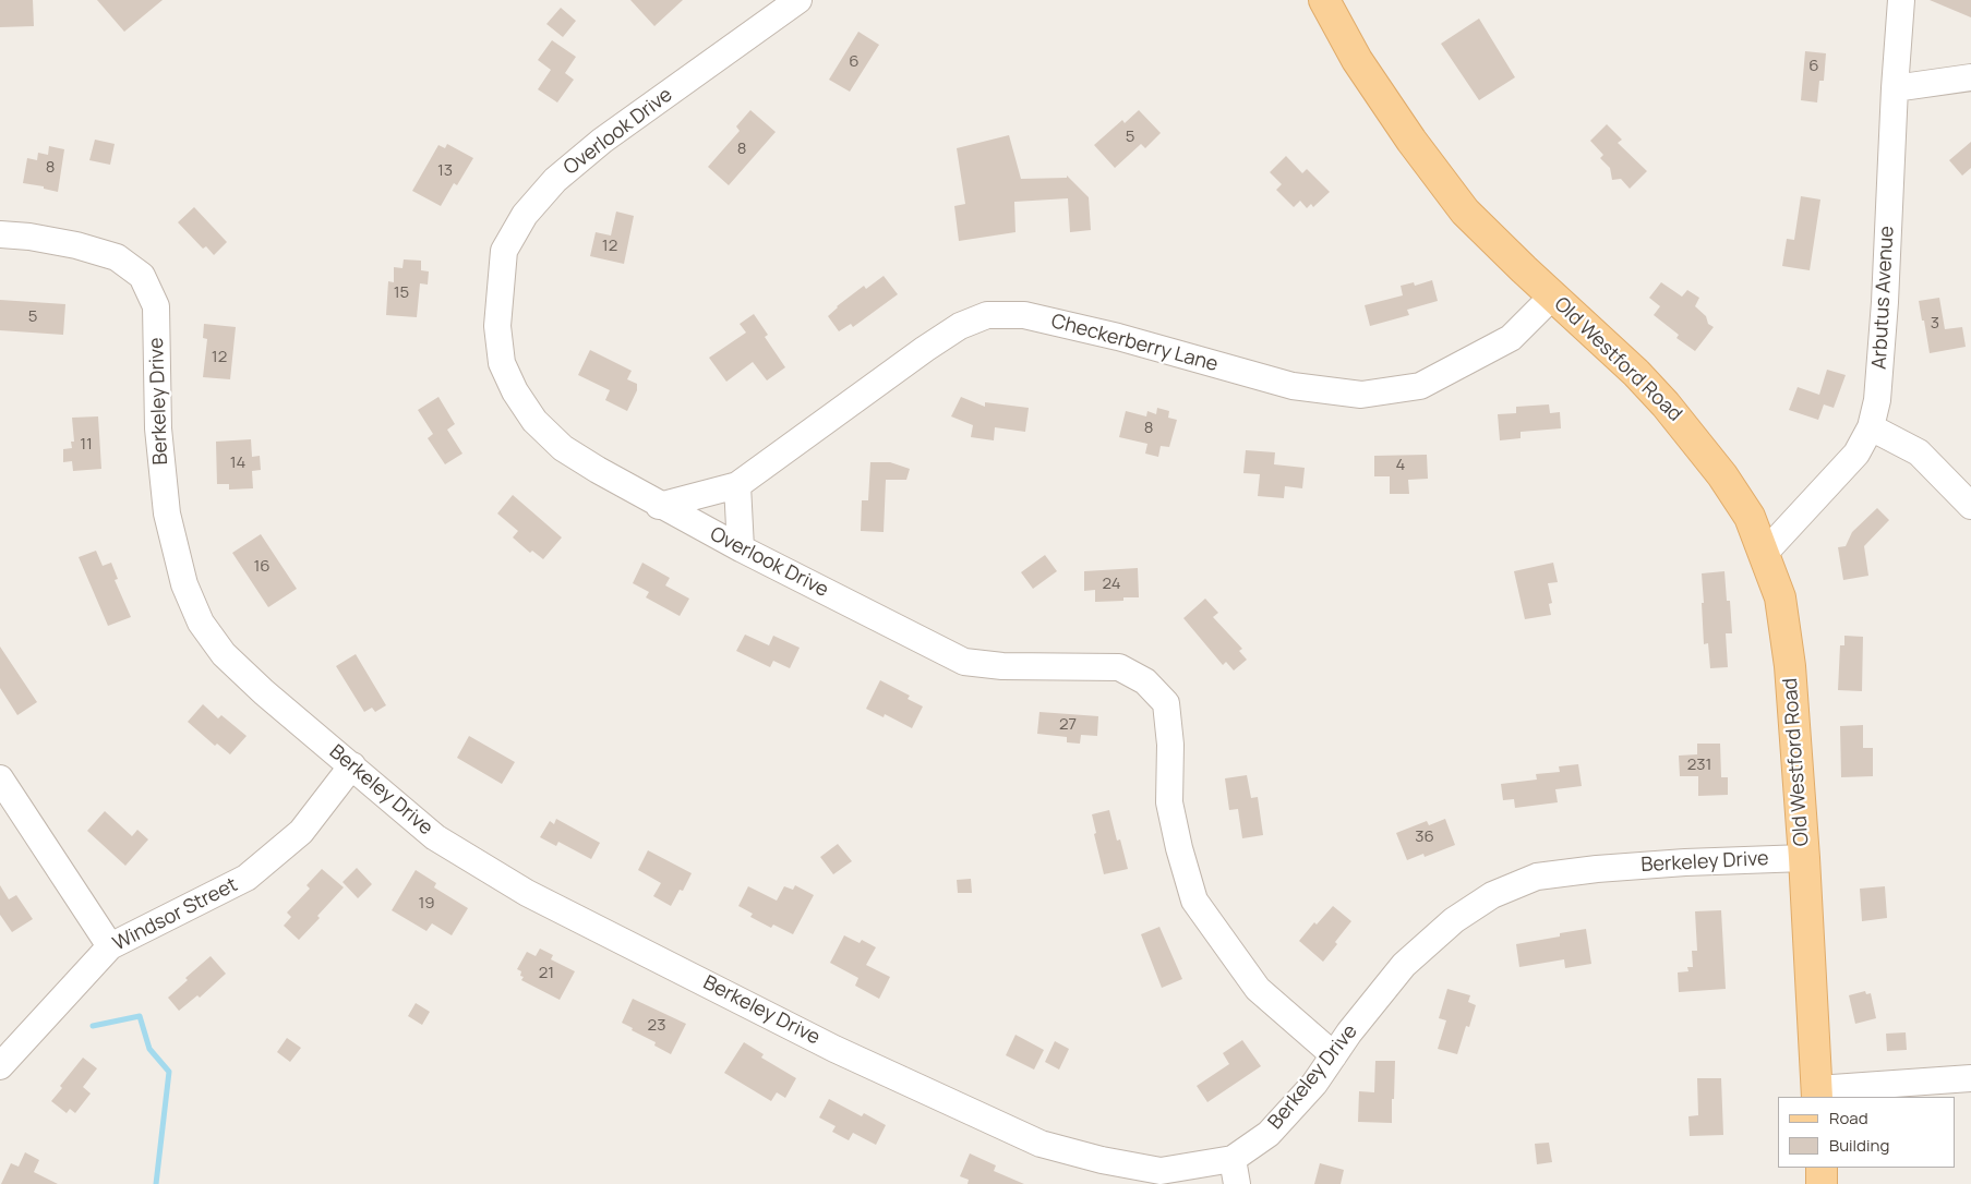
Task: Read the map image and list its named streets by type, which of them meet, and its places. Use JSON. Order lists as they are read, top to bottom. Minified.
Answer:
{"streets":{"main road":["Old Westford Road"],"street":["Overlook Drive","Arbutus Avenue","Checkerberry Lane","Berkeley Drive","Windsor Street"]},"crossings":[["Overlook Drive","Checkerberry Lane"],["Overlook Drive","Berkeley Drive"],["Arbutus Avenue","Old Westford Road"],["Checkerberry Lane","Old Westford Road"],["Old Westford Road","Berkeley Drive"],["Berkeley Drive","Windsor Street"]],"house_numbers":["6","6","5","8","8","13","12","15","5","3","12","8","11","14","4","16","24","27","231","36","19","21","23"],"legend":["Road","Building"]}
